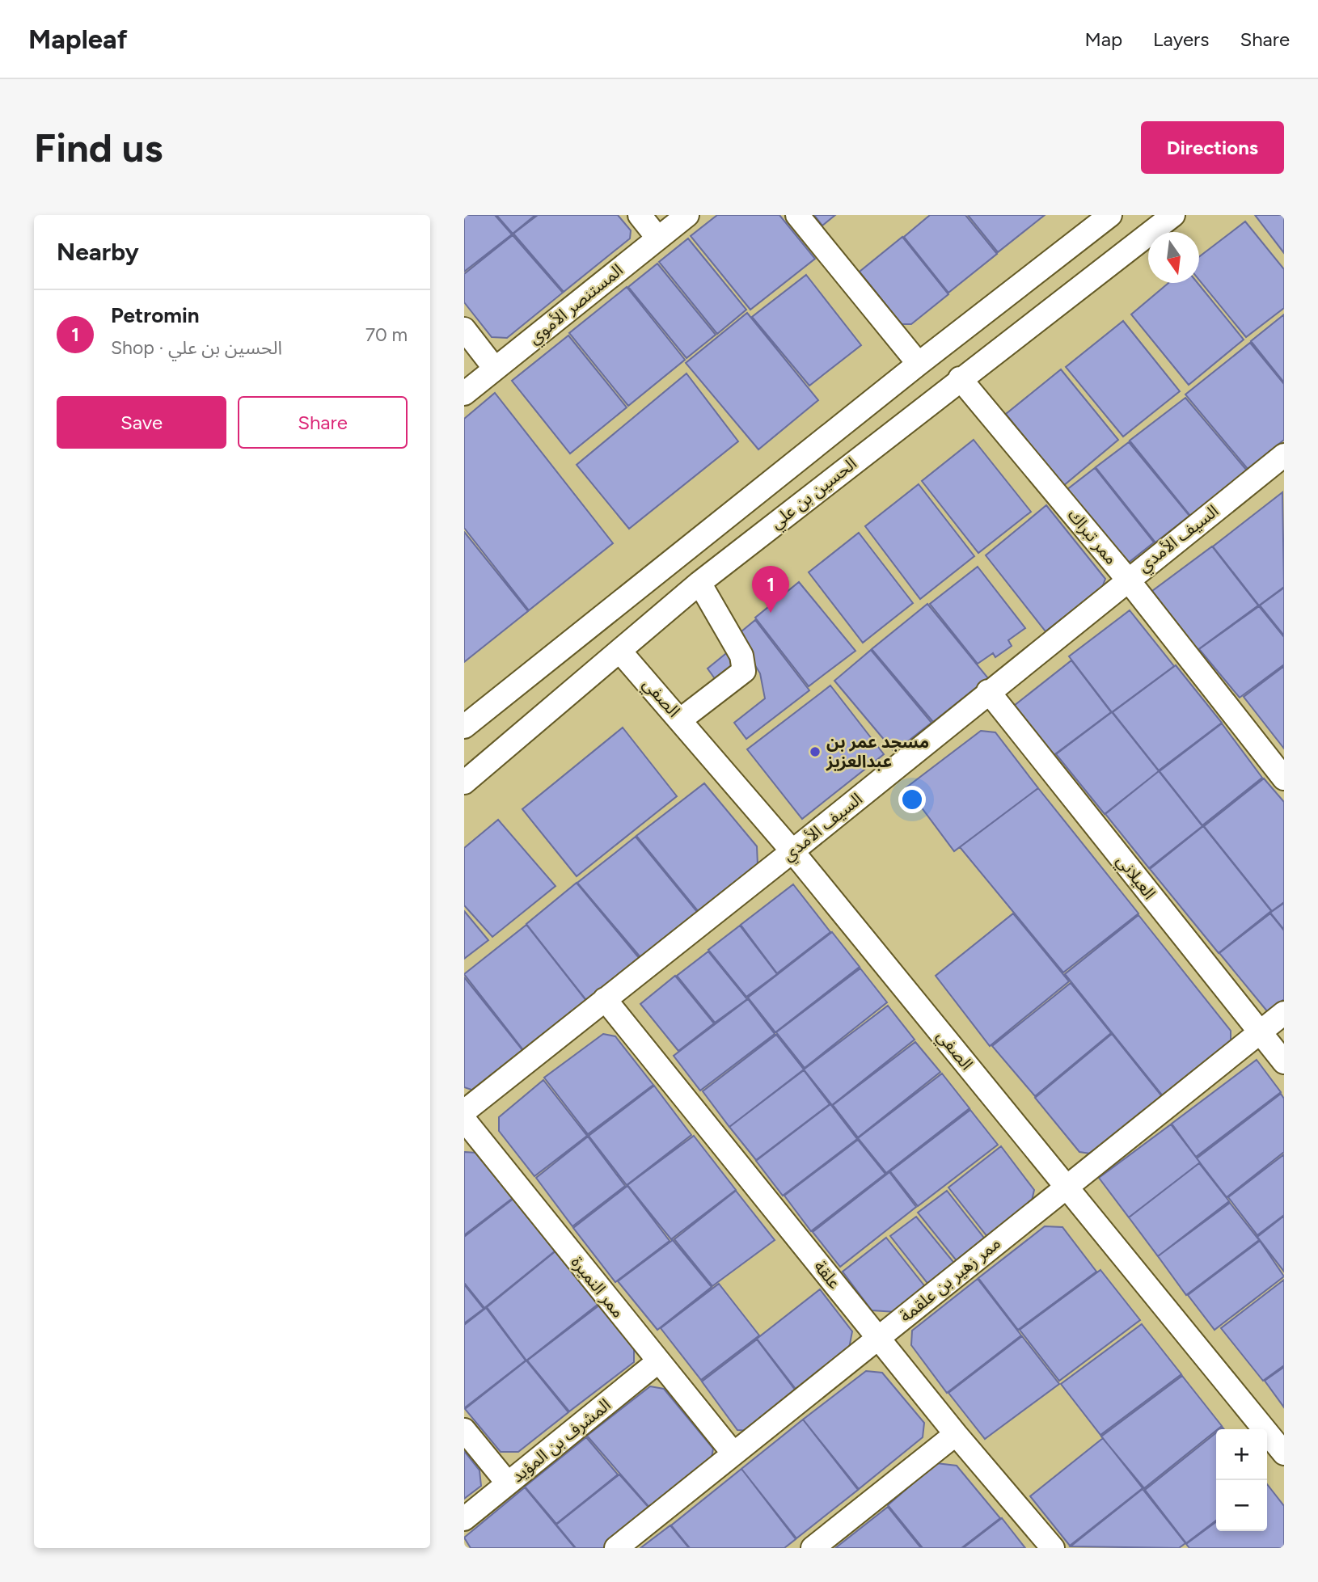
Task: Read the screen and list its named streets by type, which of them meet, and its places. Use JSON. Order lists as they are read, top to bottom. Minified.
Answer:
{"streets":{"street":["المستنصر الأموي","الحسين بن علي","ممر تبراك","السيف الأمدي","الصفي","العيلاني","علقة","ممر زهير بن علقمة","ممر النميرة","المشرف بن المؤيد"]},"crossings":[["الحسين بن علي","ممر تبراك"],["الحسين بن علي","الصفي"],["ممر تبراك","السيف الأمدي"],["السيف الأمدي","الصفي"],["السيف الأمدي","العيلاني"],["السيف الأمدي","علقة"],["الصفي","ممر زهير بن علقمة"],["العيلاني","ممر زهير بن علقمة"],["علقة","ممر زهير بن علقمة"],["ممر زهير بن علقمة","ممر النميرة"],["ممر النميرة","المشرف بن المؤيد"]],"places":["مسجد عمر بن عبدالعزيز"],"north":"bottom","page":{"header":"Mapleaf","nav":["Map","Layers","Share"],"buttons":["Directions",["Save","Share"]],"title":"Find us","heading":"Nearby","list":[{"mark":"1","name":"Petromin","note":"Shop · الحسين بن علي","value":"70 m"}],"pins":"1","map_buttons":["+","−"]}}
